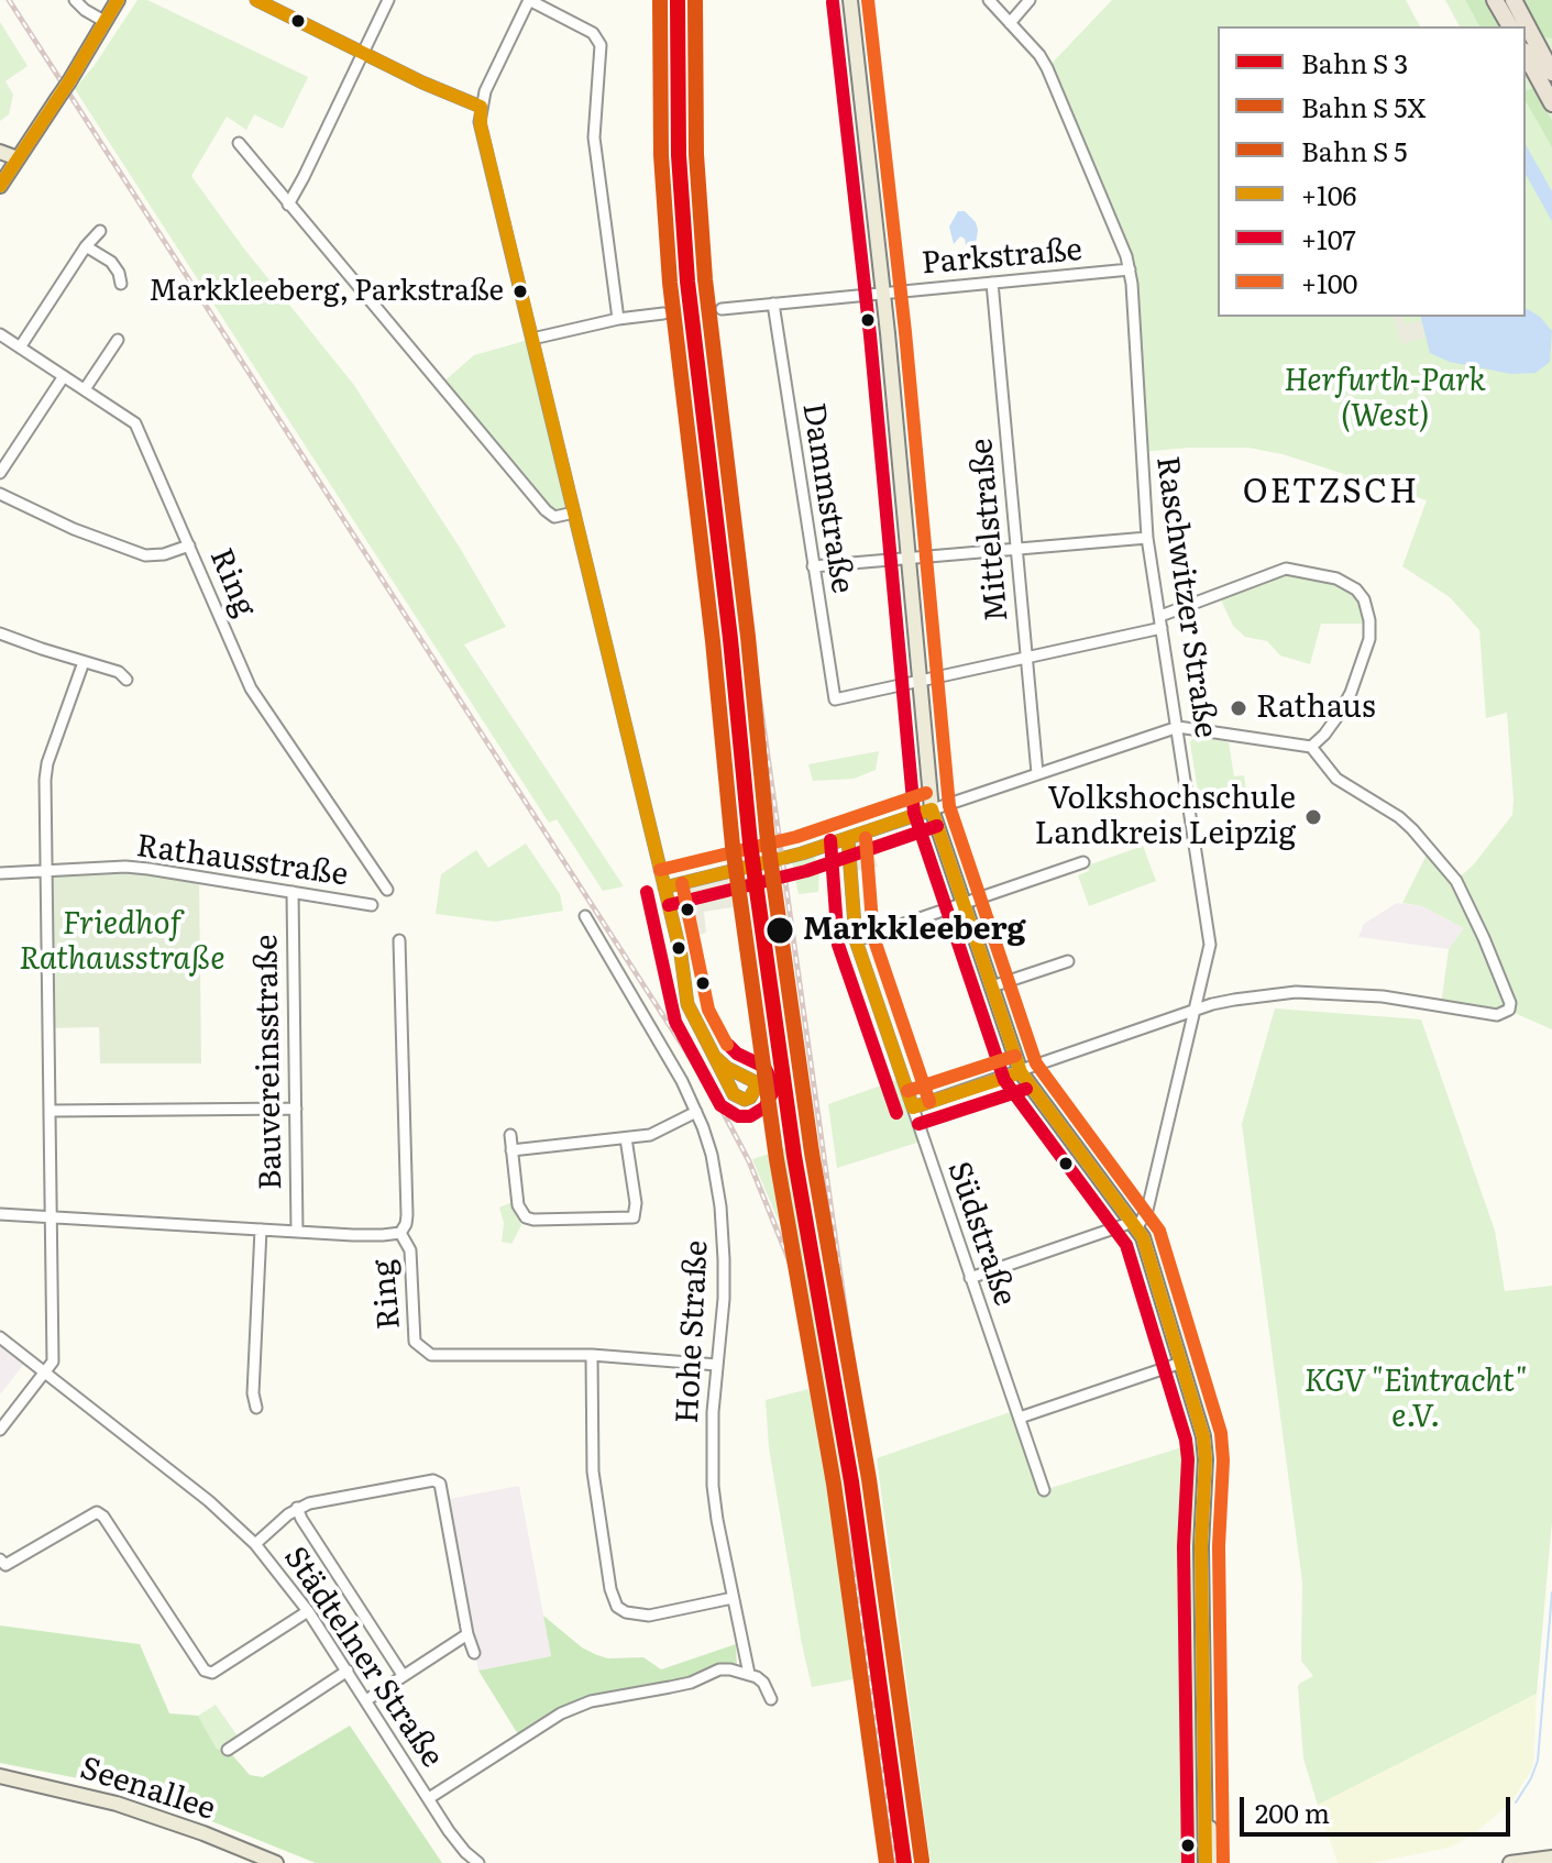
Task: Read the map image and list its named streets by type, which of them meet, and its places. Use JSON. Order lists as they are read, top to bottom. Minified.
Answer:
{"streets":{"main road":["Seenallee"],"street":["Parkstraße","Dammstraße","Mittelstraße","Ring","Raschwitzer Straße","Rathausstraße","Bauvereinsstraße","Südstraße","Hohe Straße","Städtelner Straße"]},"crossings":[["Parkstraße","Dammstraße"],["Parkstraße","Mittelstraße"],["Parkstraße","Raschwitzer Straße"],["Ring","Hohe Straße"],["Rathausstraße","Bauvereinsstraße"]],"districts":["OETZSCH"],"parks":["Herfurth-Park (West)","Friedhof Rathausstraße","KGV \"Eintracht\" e.V."],"places":["Markkleeberg, Parkstraße","Rathaus","Volkshochschule Landkreis Leipzig","Markkleeberg"],"lines":["transit line +106","transit line +100","transit line +107"],"legend":["Bahn S 3","Bahn S 5X","Bahn S 5","+106","+107","+100"],"scale_bar":"200 m"}
